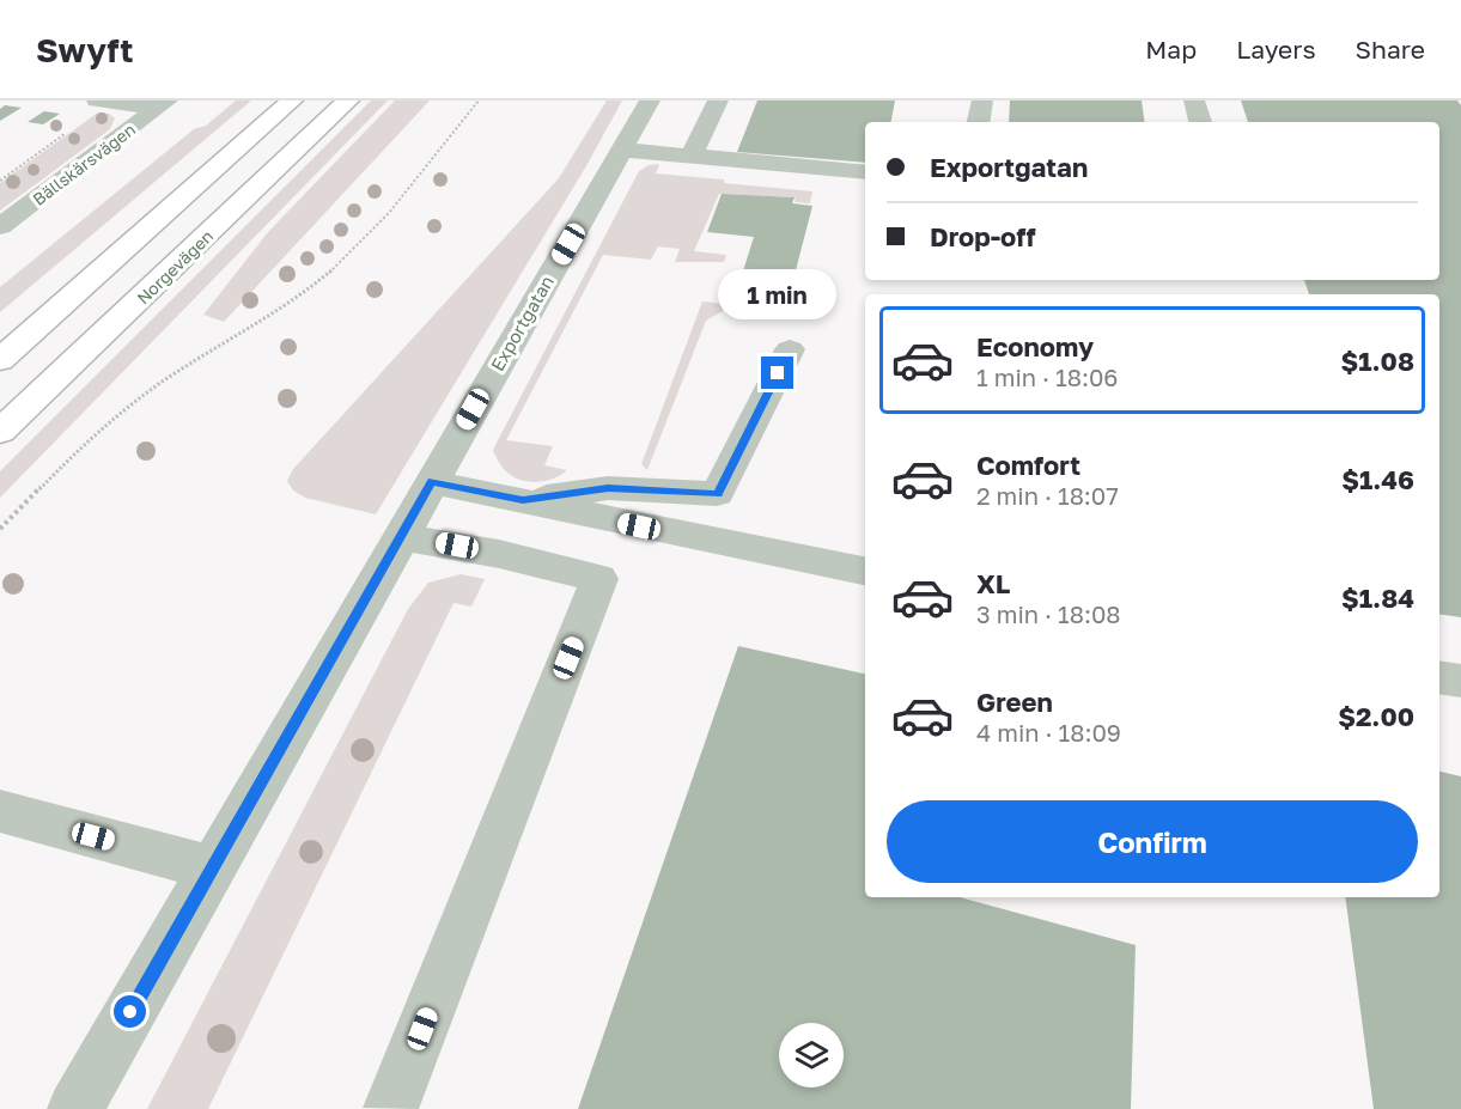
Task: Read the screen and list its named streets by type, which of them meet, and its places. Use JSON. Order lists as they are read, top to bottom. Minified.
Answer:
{"streets":{"highway":["Norgevägen"],"street":["Bällskärsvägen","Exportgatan"]},"page":{"header":"Swyft","nav":["Map","Layers","Share"],"banner":["Exportgatan","Drop-off"],"bubble":"1 min","list":[{"name":"Economy","note":"1 min · 18:06","value":"$1.08"},{"name":"Comfort","note":"2 min · 18:07","value":"$1.46"},{"name":"XL","note":"3 min · 18:08","value":"$1.84"},{"name":"Green","note":"4 min · 18:09","value":"$2.00"}],"buttons":"Confirm"}}
